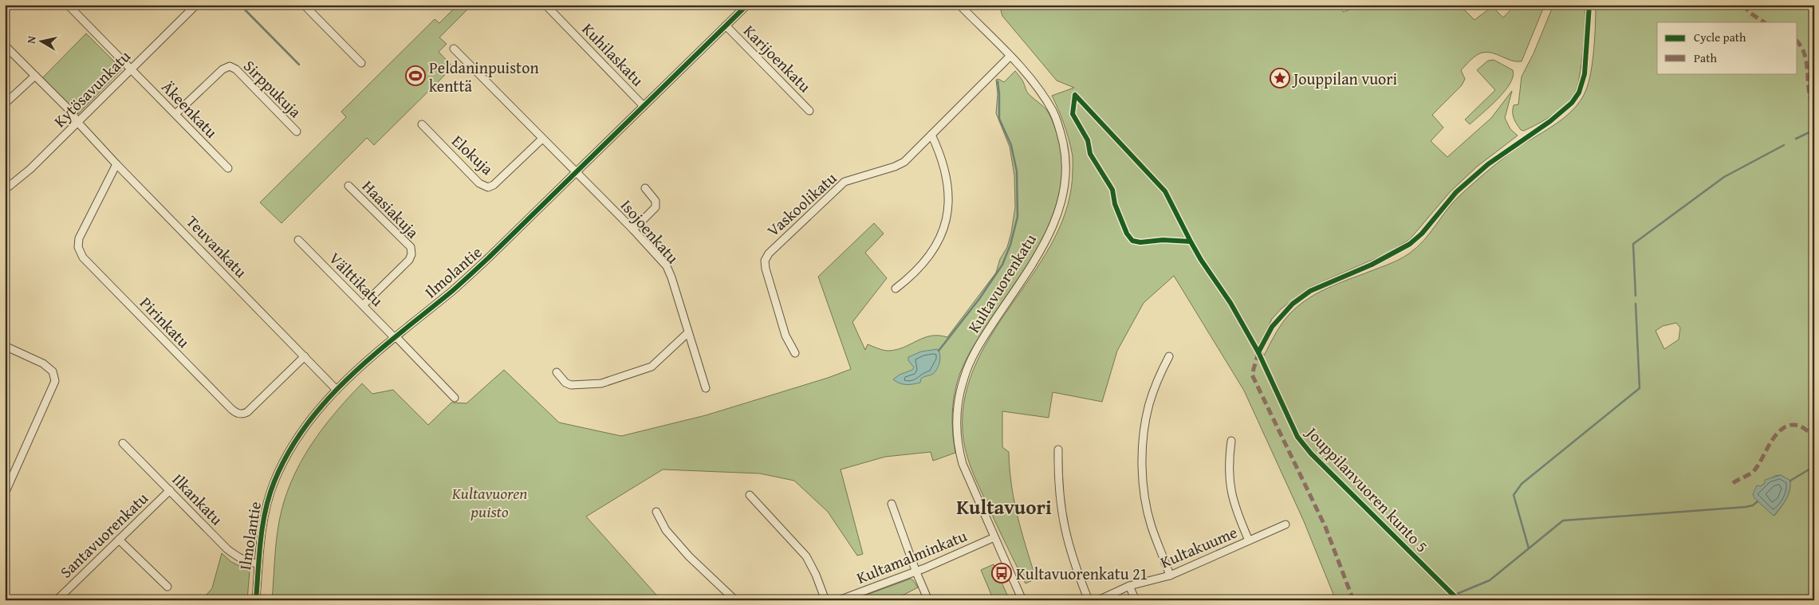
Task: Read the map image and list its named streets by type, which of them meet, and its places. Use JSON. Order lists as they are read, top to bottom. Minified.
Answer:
{"streets":{"street":["Kuhilaskatu","Karijoenkatu","Kytösavunkatu","Sirppukuja","Äkeenkatu","Elokuja","Vaskoolikatu","Haasiakuja","Isojoenkatu","Teuvankatu","Ilmolantie","Välttikatu","Kultavuorenkatu","Pirinkatu","Ilkankatu","Santavuorenkatu","Kultakuume","Kultamalminkatu"],"cycle path":["Jouppilanvuoren kunto 5"]},"crossings":[["Kuhilaskatu","Ilmolantie"],["Karijoenkatu","Ilmolantie"],["Kytösavunkatu","Äkeenkatu"],["Kytösavunkatu","Teuvankatu"],["Sirppukuja","Äkeenkatu"],["Elokuja","Isojoenkatu"],["Vaskoolikatu","Kultavuorenkatu"],["Haasiakuja","Välttikatu"],["Isojoenkatu","Ilmolantie"],["Teuvankatu","Ilmolantie"],["Teuvankatu","Pirinkatu"],["Ilmolantie","Välttikatu"],["Ilmolantie","Ilkankatu"],["Kultavuorenkatu","Kultamalminkatu"],["Ilkankatu","Santavuorenkatu"]],"districts":["Kultavuori"],"parks":["Kultavuoren puisto"],"places":{"sports":["Peldaninpuiston kenttä"],"place":["Jouppilan vuori"],"bus stop":["Kultavuorenkatu 21"]},"legend":["Cycle path","Path"],"north":"left"}
